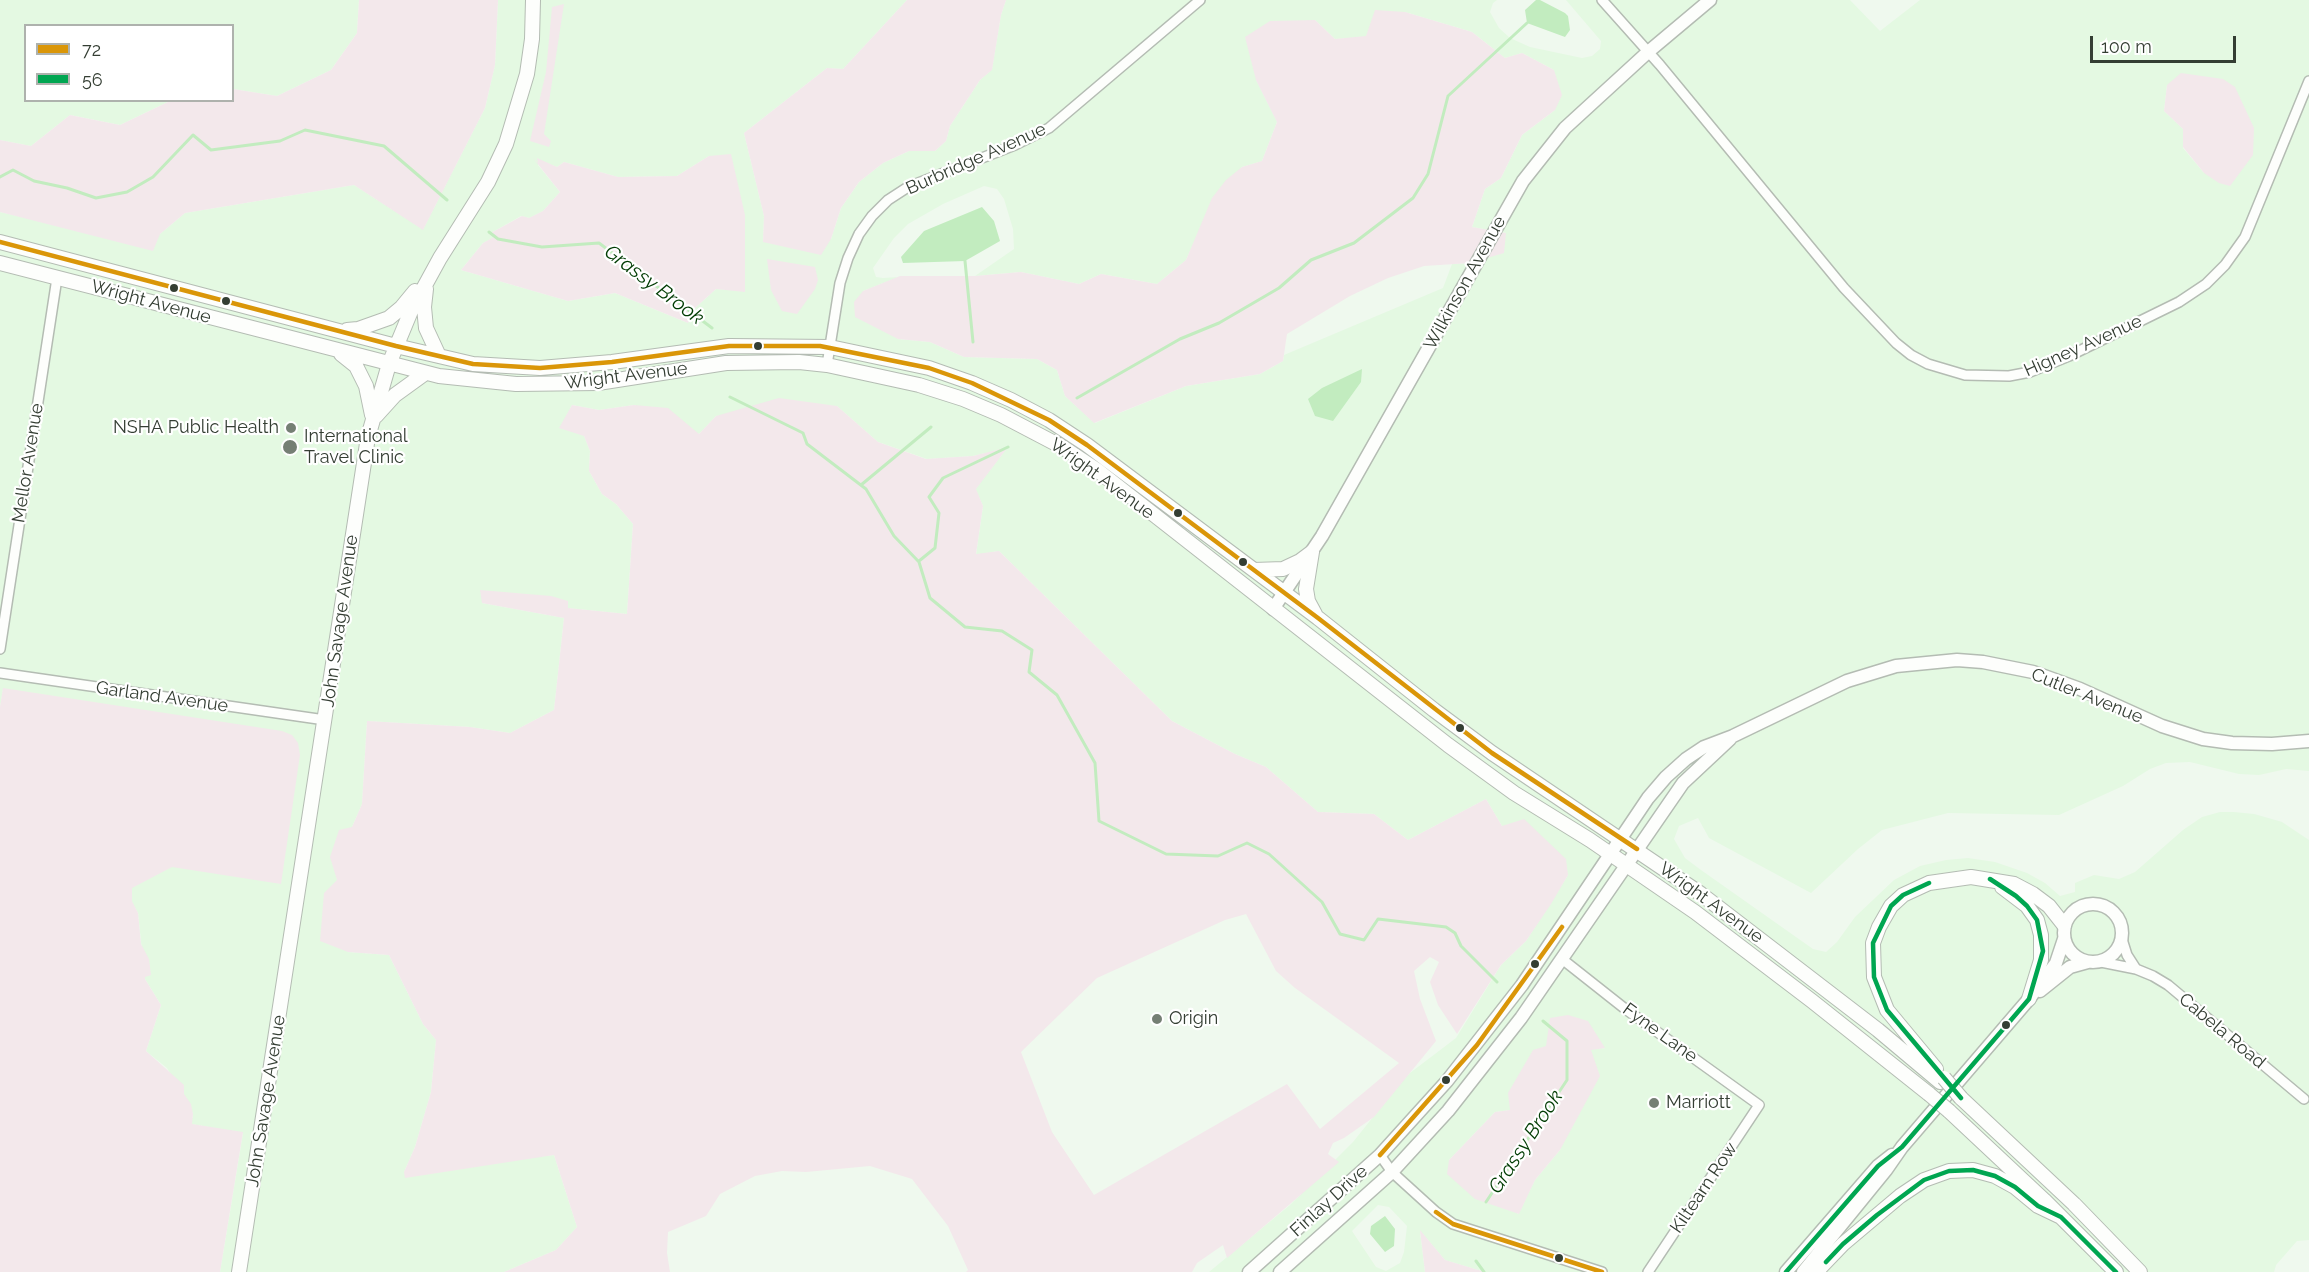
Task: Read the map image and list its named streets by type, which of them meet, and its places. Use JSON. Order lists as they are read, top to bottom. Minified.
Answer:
{"streets":{"main road":["Wright Avenue","John Savage Avenue"],"street":["Burbridge Avenue","Wilkinson Avenue","Higney Avenue","Mellor Avenue","Cutler Avenue","Garland Avenue","Cabela Road","Fyne Lane","Kiltearn Row","Finlay Drive"]},"crossings":[["Burbridge Avenue","Wright Avenue"],["Wilkinson Avenue","Wright Avenue"],["Wilkinson Avenue","Higney Avenue"],["Wright Avenue","Mellor Avenue"],["Wright Avenue","John Savage Avenue"],["Wright Avenue","Cutler Avenue"],["Wright Avenue","Finlay Drive"],["John Savage Avenue","Garland Avenue"],["Cutler Avenue","Finlay Drive"],["Fyne Lane","Kiltearn Row"],["Fyne Lane","Finlay Drive"]],"water":["Grassy Brook"],"places":["NSHA Public Health","International Travel Clinic","Origin","Marriott"],"lines":["transit line 72","transit line 56"],"legend":["72","56"],"scale_bar":"100 m"}
